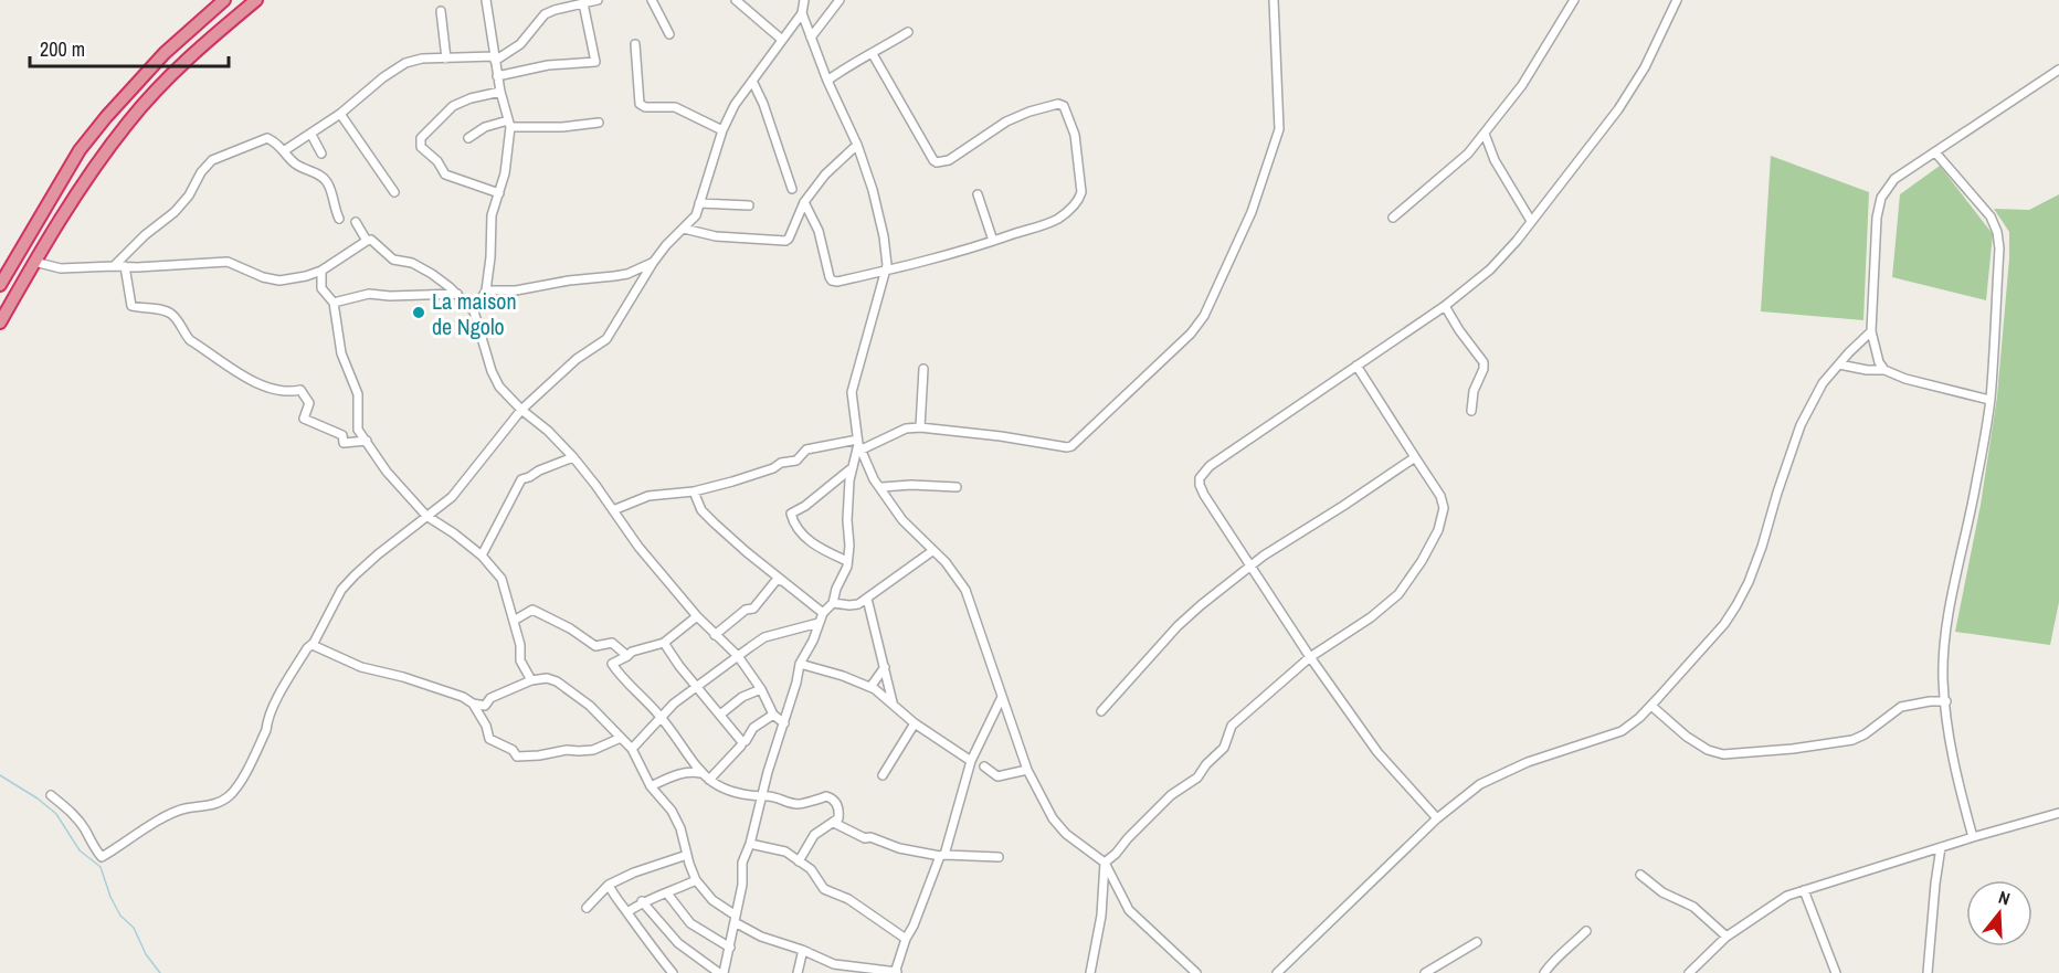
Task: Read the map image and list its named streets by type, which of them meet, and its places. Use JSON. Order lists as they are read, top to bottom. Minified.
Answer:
{"places":["La maison de Ngolo"],"scale_bar":"200 m","north":"top"}
